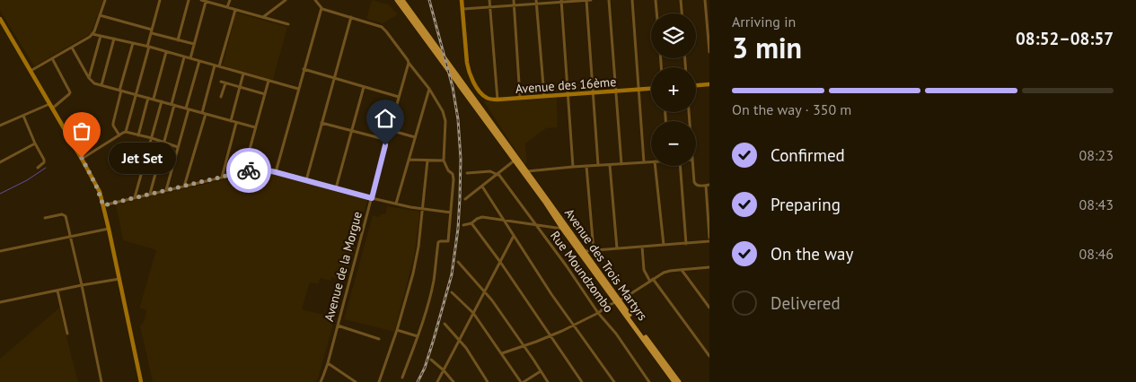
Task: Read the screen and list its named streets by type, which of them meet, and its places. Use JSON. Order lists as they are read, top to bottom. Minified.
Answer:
{"streets":{"main road":["Avenue des 16ème","Avenue des Trois Martyrs"],"street":["Avenue de la Morgue","Rue Moundzombo"]},"places":["Jet Set"],"page":{"heading":["3 min","Arriving in","08:52–08:57"],"map_buttons":["+","−"],"bar":"On the way · 350 m","list":[["Confirmed","08:23"],["Preparing","08:43"],["On the way","08:46"],"Delivered"],"bubble":"Jet Set"}}
